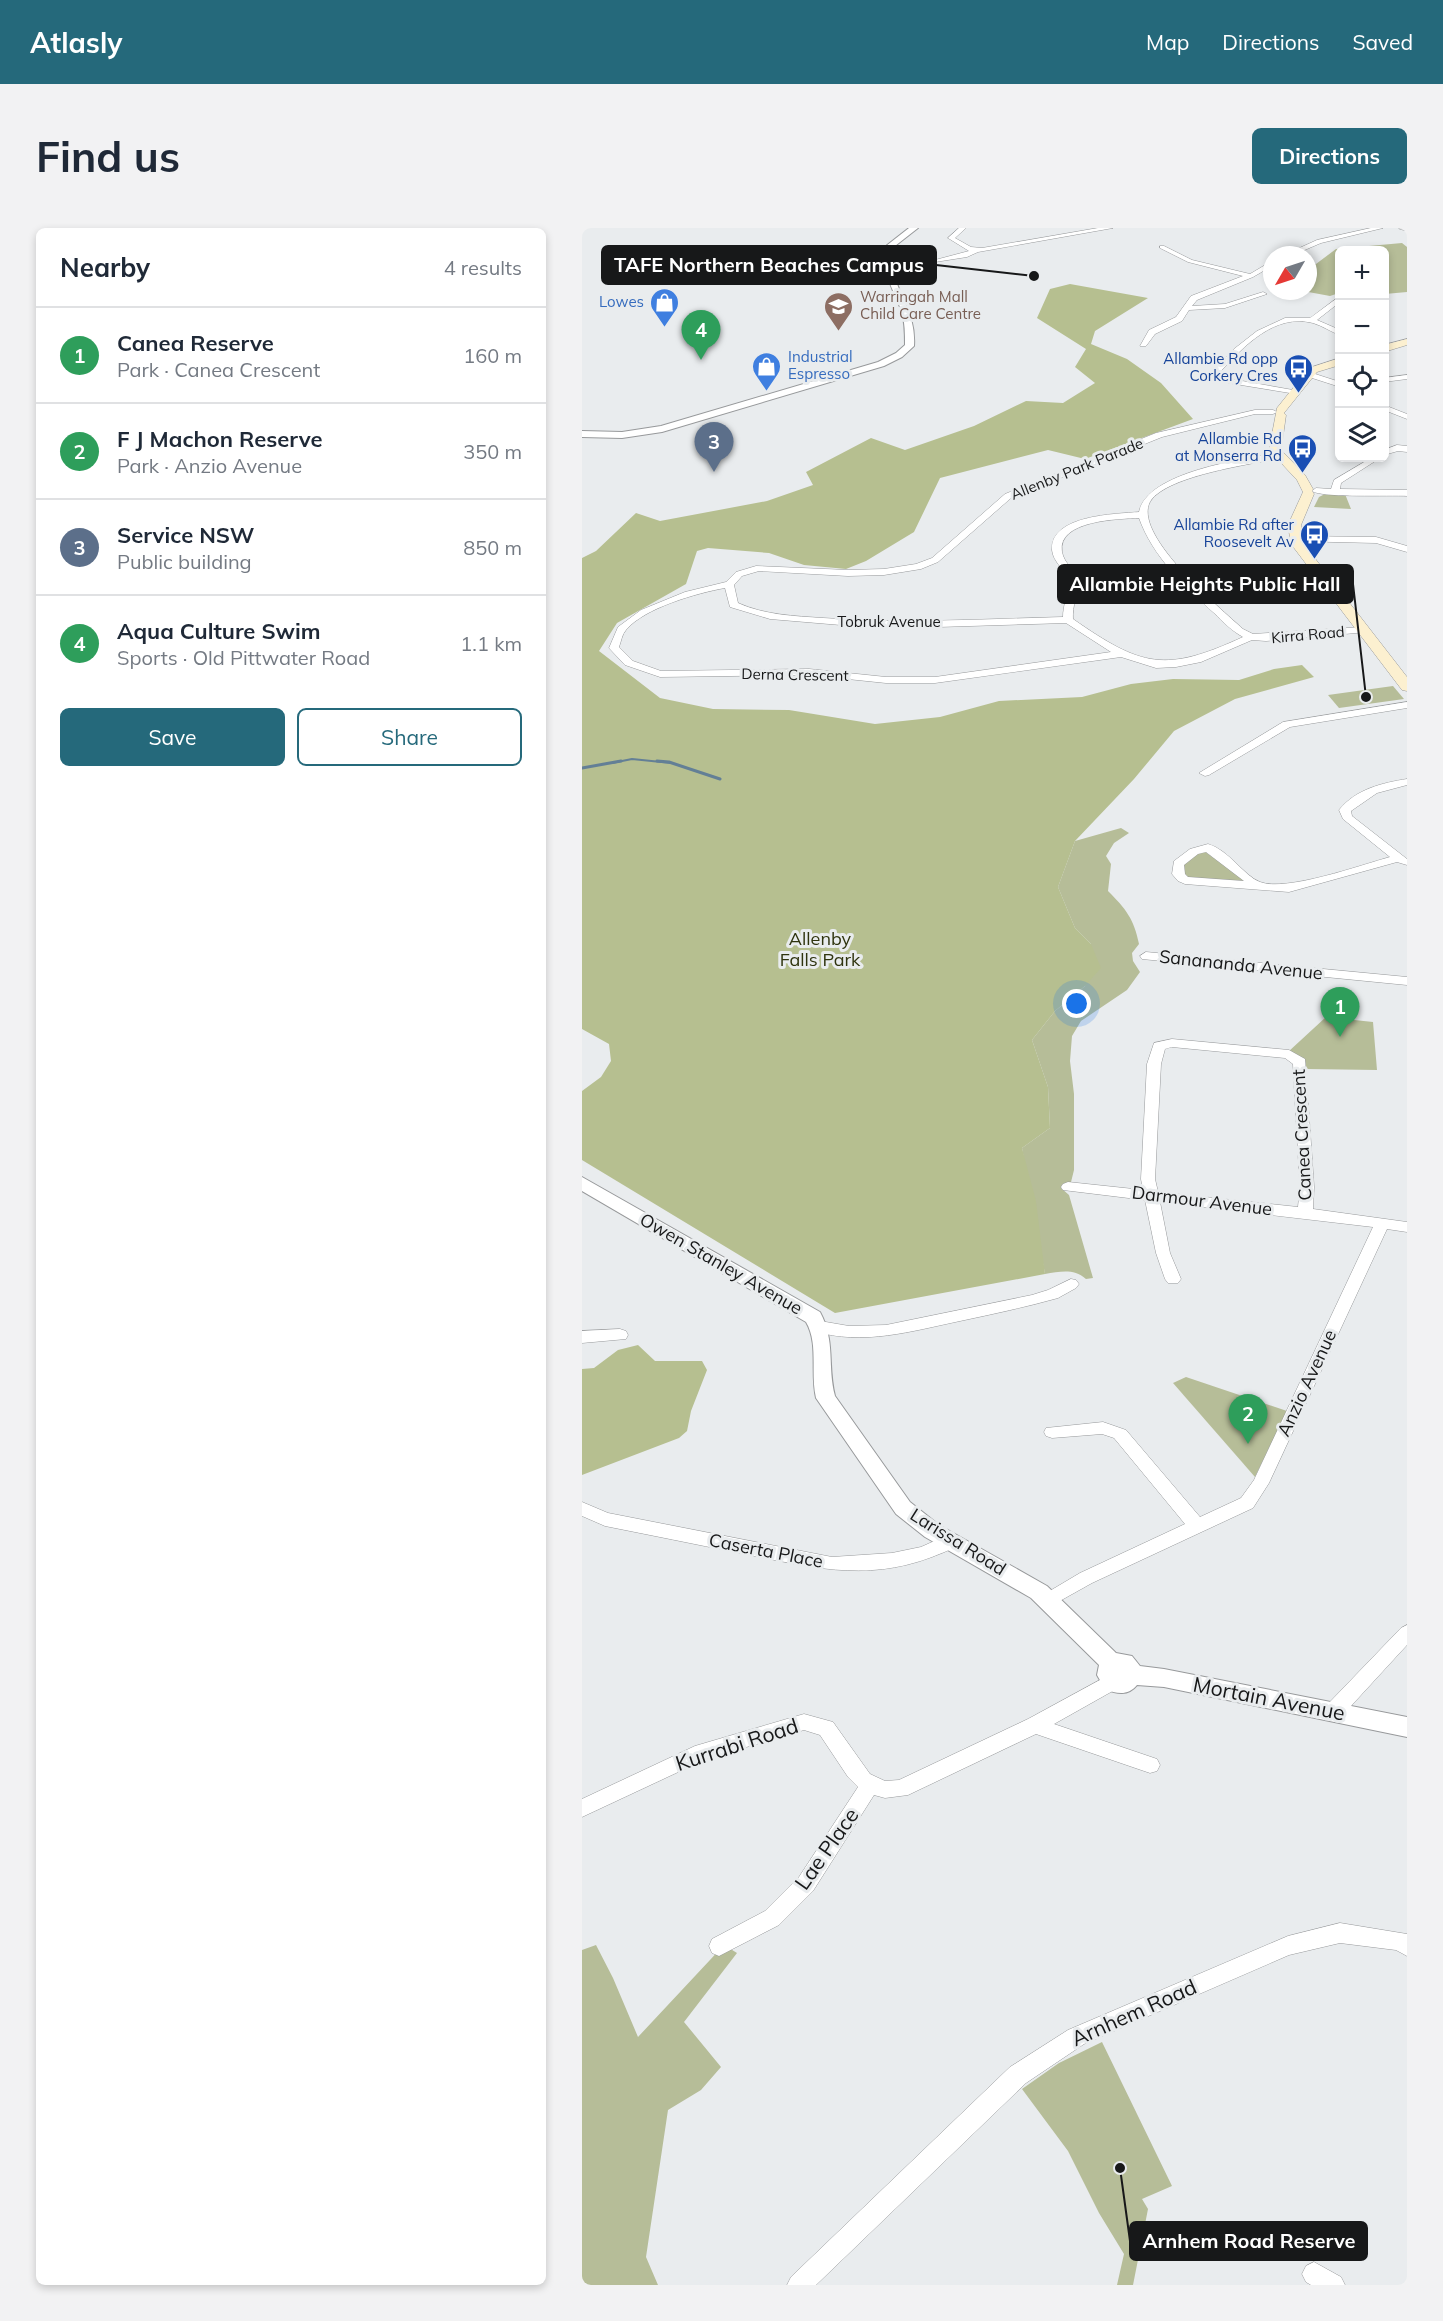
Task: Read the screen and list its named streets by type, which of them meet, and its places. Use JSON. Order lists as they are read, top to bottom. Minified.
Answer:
{"streets":{"street":["Allenby Park Parade","Tobruk Avenue","Kirra Road","Derna Crescent","Sanananda Avenue","Canea Crescent","Darmour Avenue","Owen Stanley Avenue","Anzio Avenue","Larissa Road","Caserta Place","Mortain Avenue","Kurrabi Road","Lae Place","Arnhem Road"]},"crossings":[["Allenby Park Parade","Tobruk Avenue"],["Allenby Park Parade","Derna Crescent"],["Tobruk Avenue","Derna Crescent"],["Canea Crescent","Darmour Avenue"],["Darmour Avenue","Anzio Avenue"],["Owen Stanley Avenue","Larissa Road"],["Anzio Avenue","Larissa Road"],["Larissa Road","Caserta Place"],["Larissa Road","Mortain Avenue"],["Kurrabi Road","Lae Place"]],"parks":["Allenby Falls Park"],"places":{"other":["TAFE Northern Beaches Campus","Allambie Heights Public Hall","Arnhem Road Reserve"],"shop":["Lowes","Industrial Espresso"],"school or university":["Warringah Mall Child Care Centre"],"bus stop":["Allambie Rd opp Corkery Cres","Allambie Rd at Monserra Rd","Allambie Rd after Roosevelt Av"]},"north":"bottom left","page":{"header":"Atlasly","nav":["Map","Directions","Saved"],"buttons":["Directions",["Save","Share"]],"title":"Find us","heading":["Nearby","4 results"],"map_buttons":["+","−"],"list":[{"mark":"1","name":"Canea Reserve","note":"Park · Canea Crescent","value":"160 m"},{"mark":"2","name":"F J Machon Reserve","note":"Park · Anzio Avenue","value":"350 m"},{"mark":"3","name":"Service NSW","note":"Public building","value":"850 m"},{"mark":"4","name":"Aqua Culture Swim","note":"Sports · Old Pittwater Road","value":"1.1 km"}],"pins":["4","3","1","2"]}}
